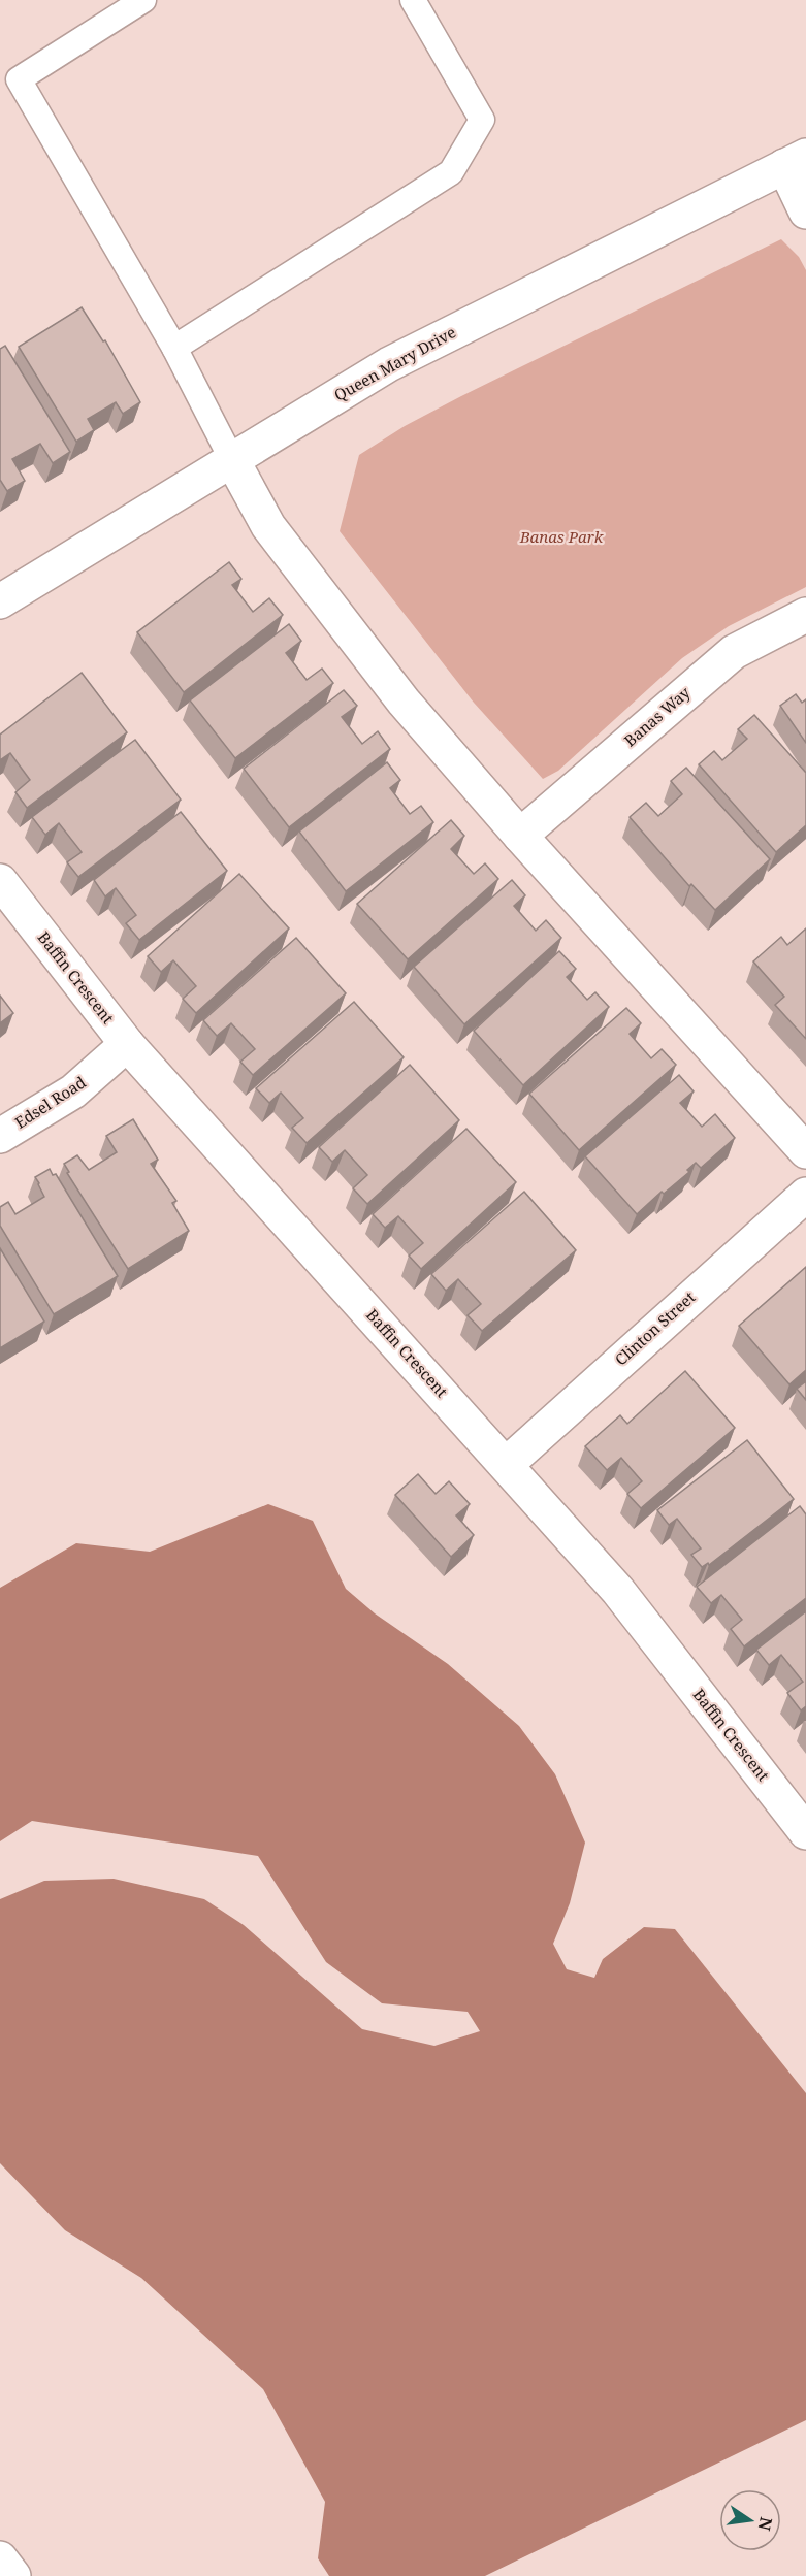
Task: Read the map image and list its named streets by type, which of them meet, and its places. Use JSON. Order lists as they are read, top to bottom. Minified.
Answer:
{"streets":{"street":["Queen Mary Drive","Banas Way","Baffin Crescent","Edsel Road","Clinton Street"]},"crossings":[["Baffin Crescent","Edsel Road"],["Baffin Crescent","Clinton Street"]],"parks":["Banas Park"],"north":"right"}
